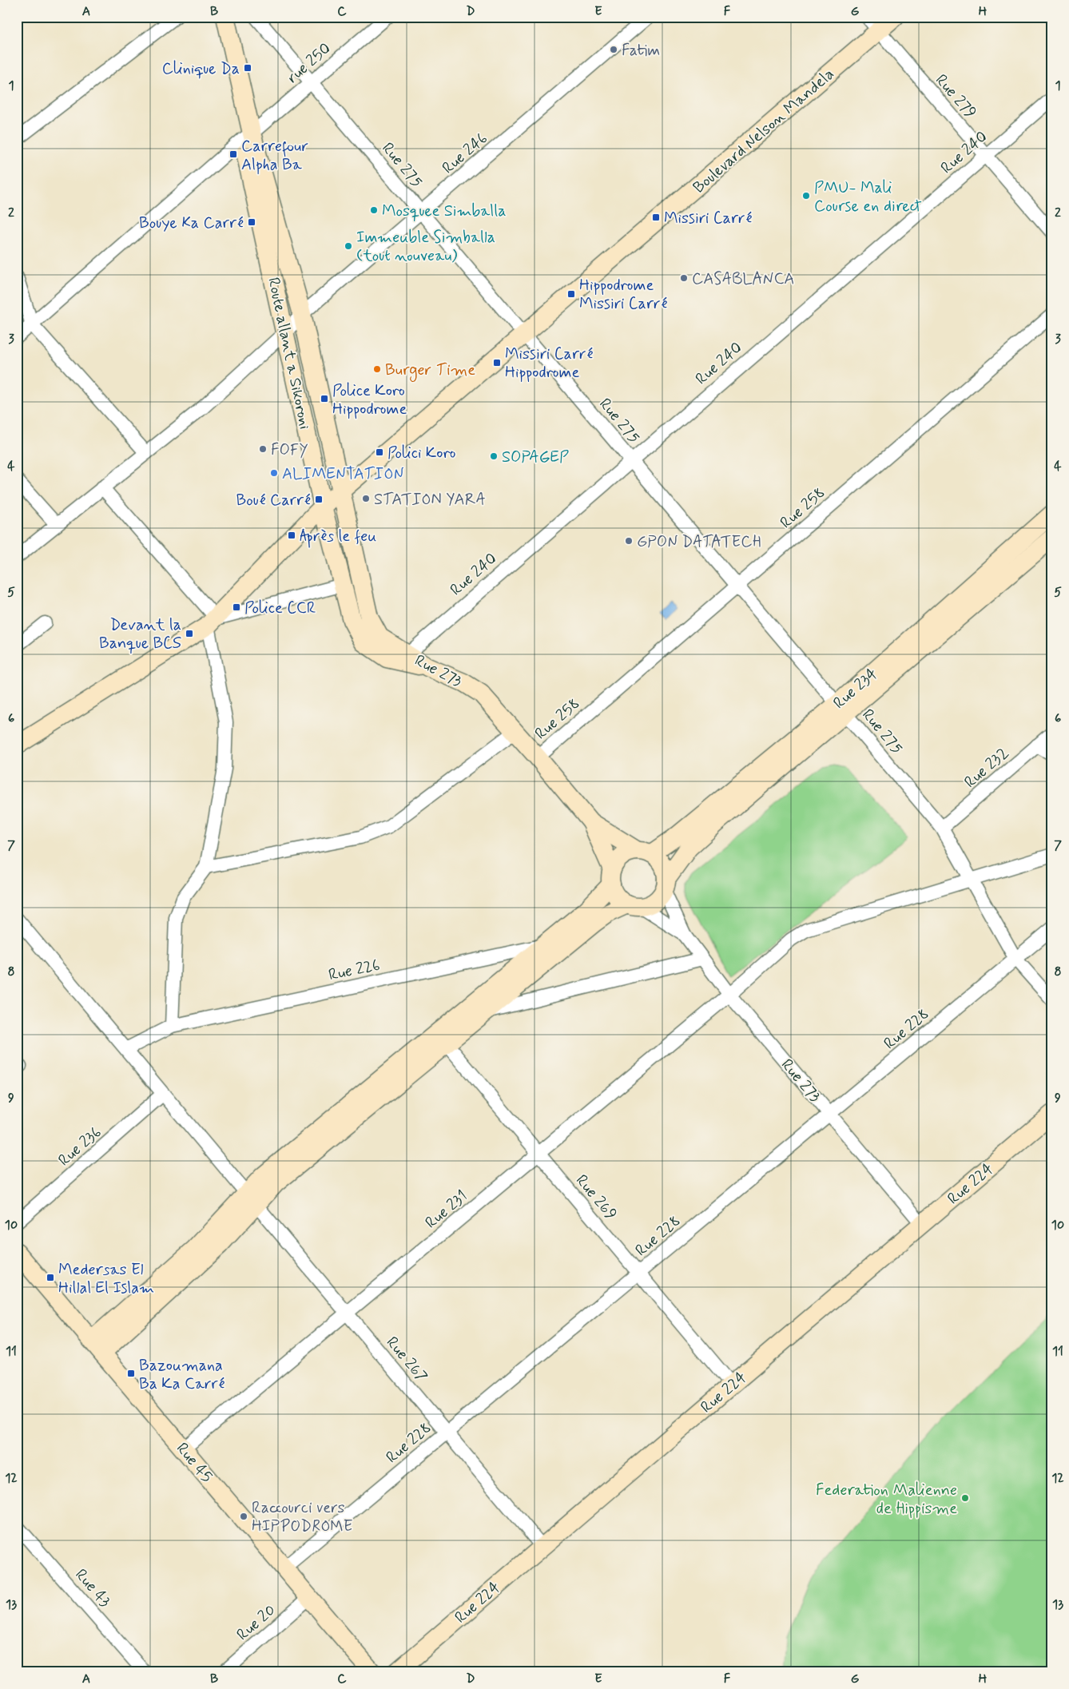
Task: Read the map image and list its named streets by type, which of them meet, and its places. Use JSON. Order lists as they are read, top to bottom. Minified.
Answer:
{"streets":{"street":["rue 250","Rue 279","Boulevard Nelson Mandela","Rue 240","Rue 246","Rue 275","Route allant a Sikoroni","Rue 258","Rue 273","Rue 234","Rue 232","Rue 226","Rue 228","Rue 236","Rue 224","Rue 269","Rue 231","Rue 267","Rue 45","Rue 43","Rue 20"]},"crossings":[["rue 250","Rue 275"],["rue 250","Route allant a Sikoroni"],["rue 250","Rue 273"],["Rue 279","Boulevard Nelson Mandela"],["Rue 279","Rue 240"],["Boulevard Nelson Mandela","Rue 275"],["Boulevard Nelson Mandela","Route allant a Sikoroni"],["Boulevard Nelson Mandela","Rue 273"],["Rue 240","Rue 275"],["Rue 240","Route allant a Sikoroni"],["Rue 240","Rue 273"],["Rue 246","Rue 275"],["Rue 246","Route allant a Sikoroni"],["Rue 246","Rue 273"],["Rue 275","Rue 258"],["Rue 275","Rue 234"],["Rue 275","Rue 232"],["Rue 275","Rue 231"],["Route allant a Sikoroni","Rue 273"],["Rue 258","Rue 273"],["Rue 273","Rue 234"],["Rue 273","Rue 228"],["Rue 273","Rue 224"],["Rue 273","Rue 231"],["Rue 226","Rue 267"],["Rue 228","Rue 269"],["Rue 228","Rue 267"],["Rue 228","Rue 45"],["Rue 236","Rue 267"],["Rue 224","Rue 269"],["Rue 224","Rue 267"],["Rue 269","Rue 231"],["Rue 231","Rue 267"],["Rue 231","Rue 45"],["Rue 45","Rue 20"]],"places":{"other":["Fatim","PMU- Mali Course en direct","Mosquee Simballa","Immeuble Simballa (tout nouveau)","CASABLANCA","Burger Time","FOFY","SOPAGEP","ALIMENTATION","STATION YARA","GPON DATATECH","Federation Malienne de Hippisme","Raccourci vers HIPPODROME"],"transit":["Clinique Da","Carrefour Alpha Ba","Missiri Carré","Bouye Ka Carré","Hippodrome Missiri Carré","Missiri Carré Hippodrome","Police Koro Hippodrome","Polici Koro","Boué Carré","Après le feu","Police CCR","Devant la Banque BCS","Medersas El Hillal El Islam","Bazoumana Ba Ka Carré"]},"grid":{"columns":["A","B","C","D","E","F","G","H"],"rows":["1","2","3","4","5","6","7","8","9","10","11","12","13"]}}
